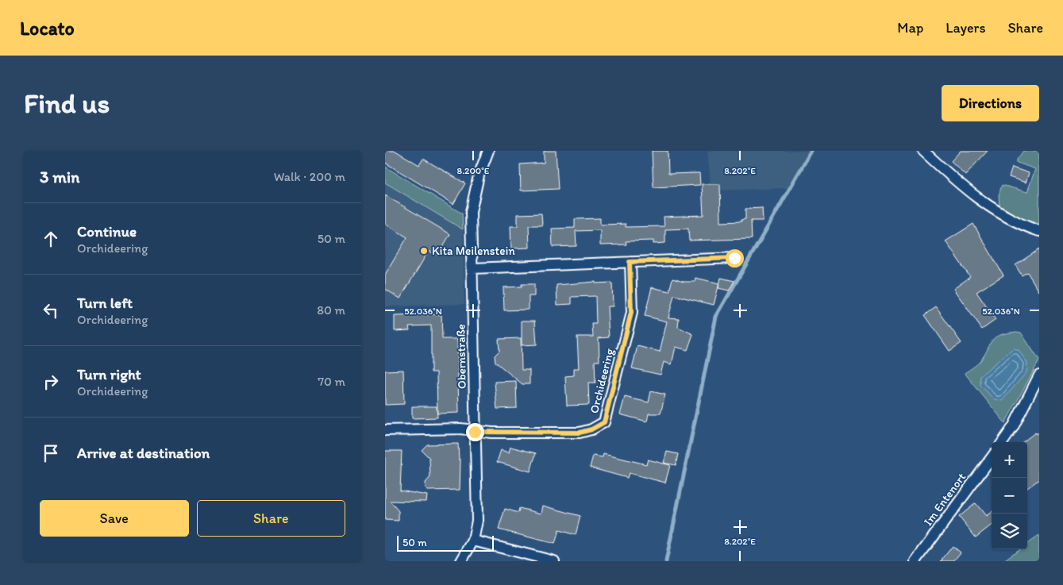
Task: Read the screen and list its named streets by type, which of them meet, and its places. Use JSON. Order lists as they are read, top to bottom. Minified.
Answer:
{"streets":{"street":["Obernstraße","Orchideering","Im Entenort"]},"crossings":[["Obernstraße","Orchideering"]],"places":["Kita Meilenstein"],"scale_bar":"50 m","page":{"header":"Locato","nav":["Map","Layers","Share"],"buttons":["Directions",["Save","Share"]],"title":"Find us","heading":["3 min","Walk · 200 m"],"list":[["Continue","Orchideering","50 m"],["Turn left","Orchideering","80 m"],["Turn right","Orchideering","70 m"],"Arrive at destination"],"map_buttons":["+","−"],"scale":"50 m"},"coordinates":["8.200°E","8.202°E","52.036°N"]}
